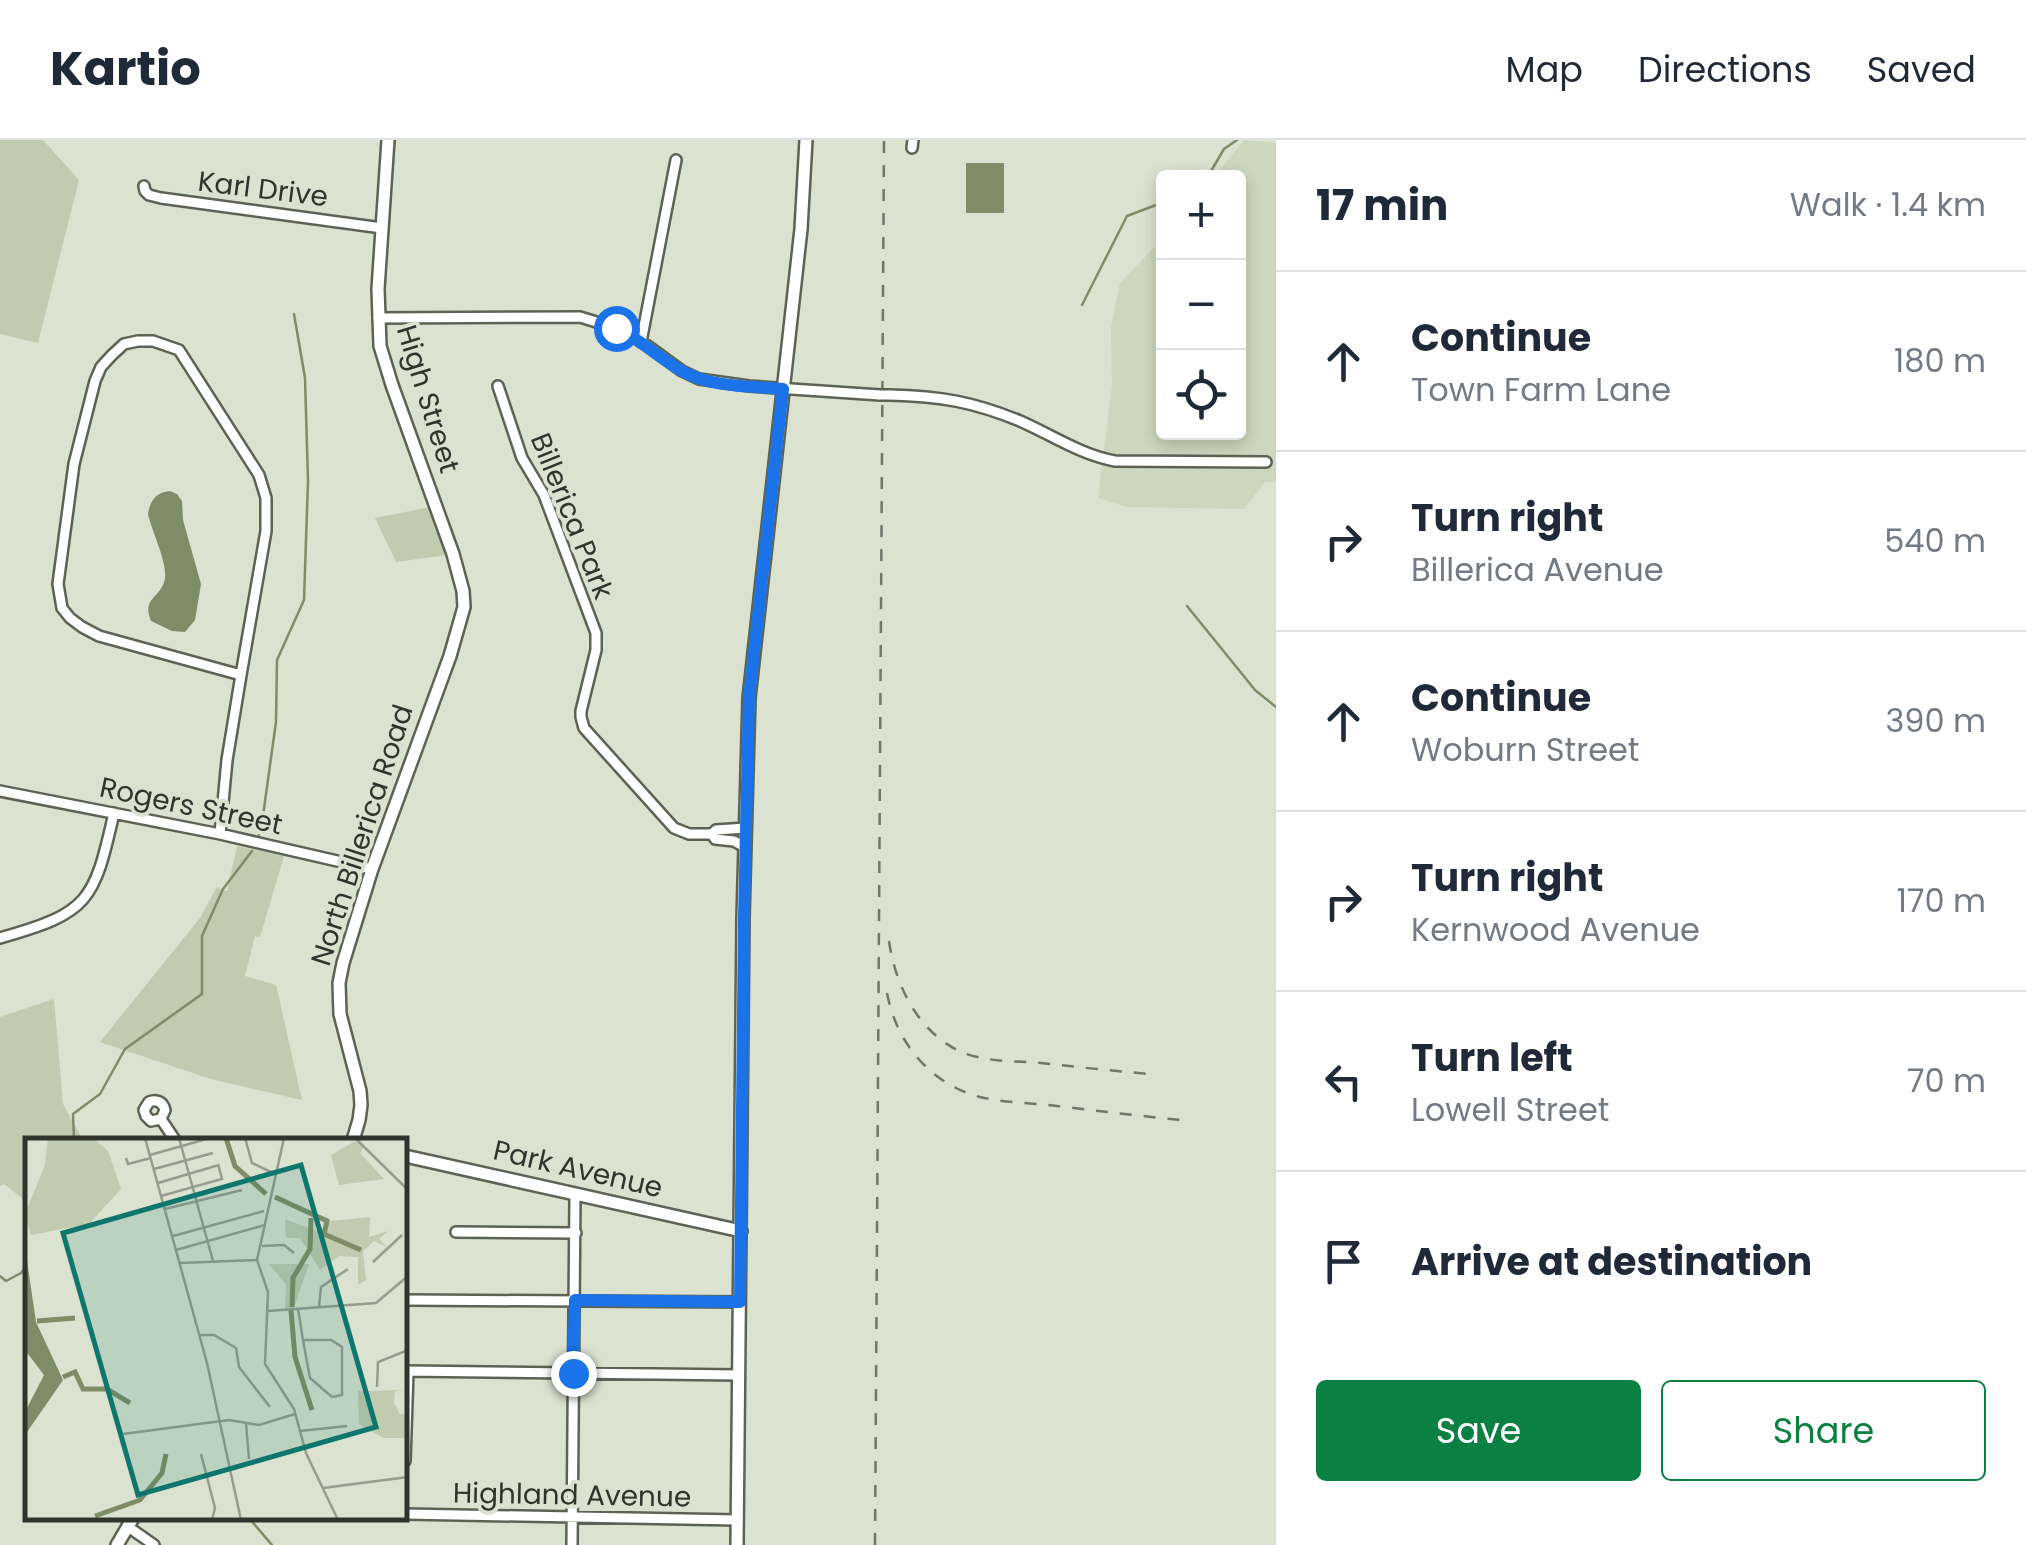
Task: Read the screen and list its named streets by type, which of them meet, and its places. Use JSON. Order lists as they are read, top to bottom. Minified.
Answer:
{"streets":{"main road":["High Street","North Billerica Road","Park Avenue"],"street":["Karl Drive","Billerica Park","Rogers Street","Highland Avenue"]},"crossings":[["Karl Drive","High Street"],["High Street","North Billerica Road"],["Rogers Street","North Billerica Road"]],"page":{"header":"Kartio","nav":["Map","Directions","Saved"],"heading":["17 min","Walk · 1.4 km"],"map_buttons":["+","−"],"list":[["Continue","Town Farm Lane","180 m"],["Turn right","Billerica Avenue","540 m"],["Continue","Woburn Street","390 m"],["Turn right","Kernwood Avenue","170 m"],["Turn left","Lowell Street","70 m"],"Arrive at destination"],"buttons":["Save","Share"]}}
